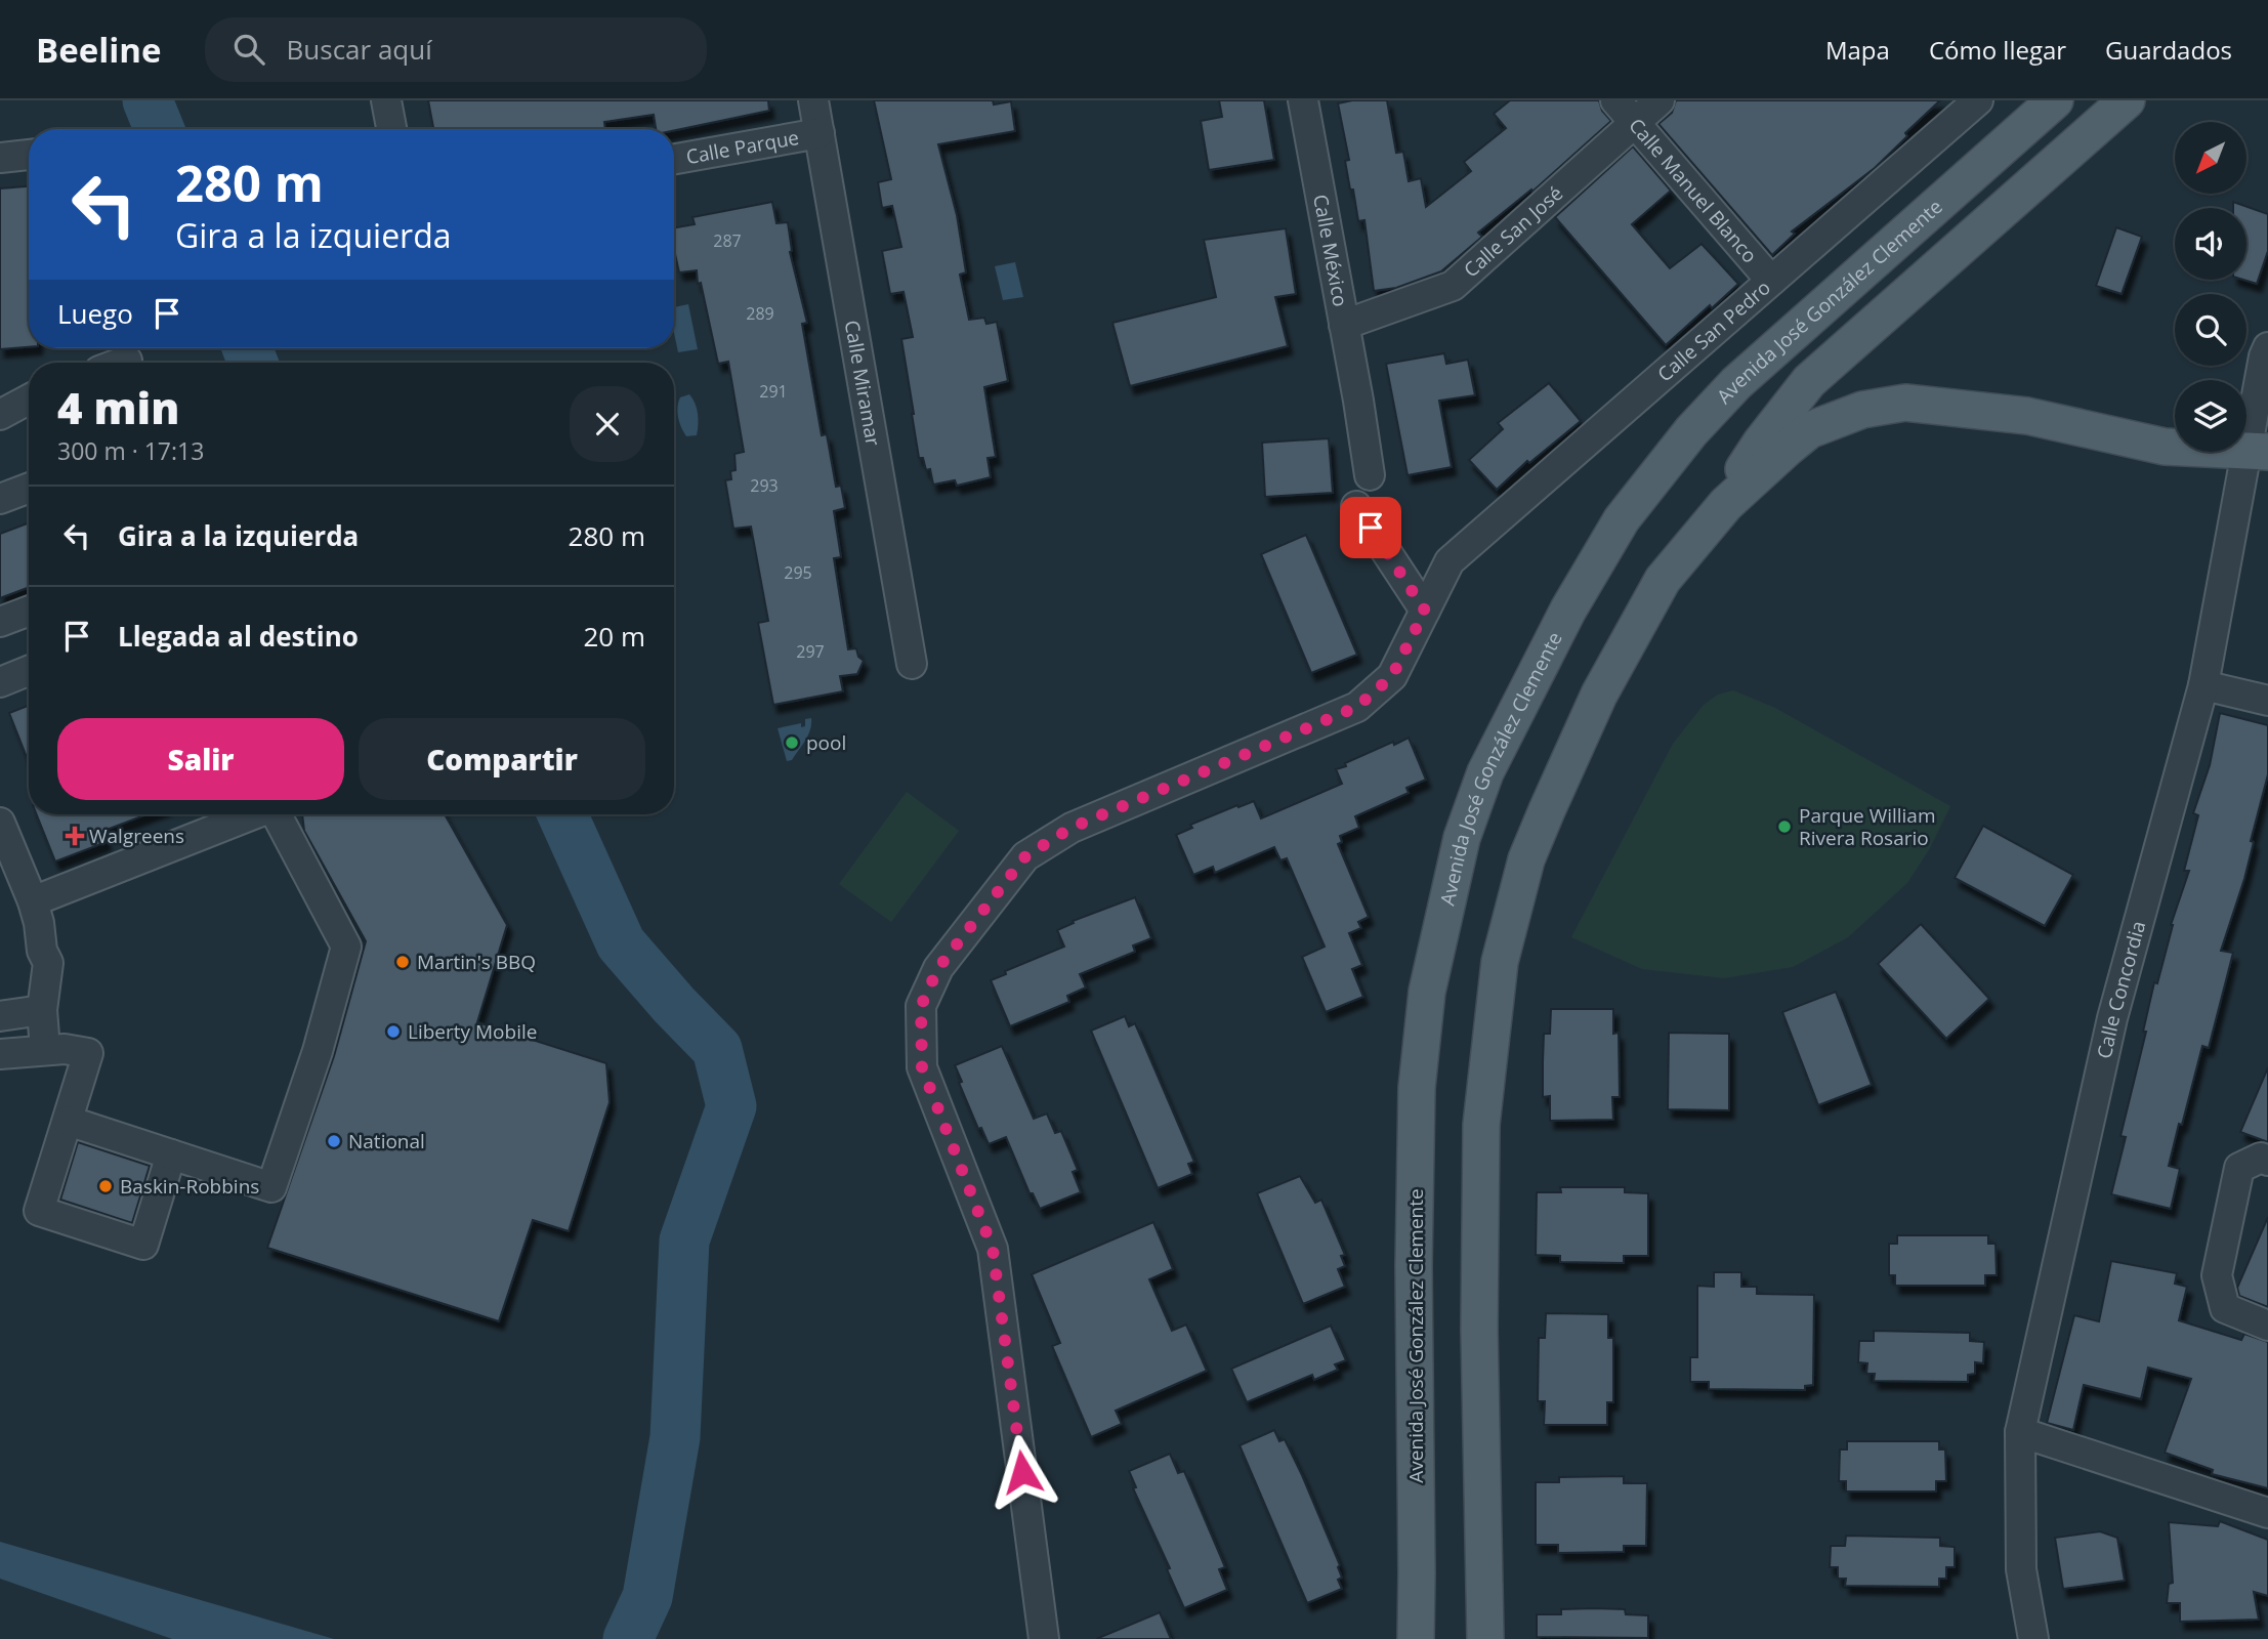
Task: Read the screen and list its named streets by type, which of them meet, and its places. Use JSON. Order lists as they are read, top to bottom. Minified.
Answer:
{"streets":{"main road":["Avenida José González Clemente"],"street":["Calle Parque","Calle Manuel Blanco","Calle San José","Calle México","Calle San Pedro","Calle Miramar","Calle Concordia"]},"crossings":[["Calle Parque","Calle Miramar"],["Calle Manuel Blanco","Calle San José"],["Calle Manuel Blanco","Calle San Pedro"],["Calle San José","Calle México"]],"places":{"other":["pool","Parque William Rivera Rosario","Martin's BBQ","Liberty Mobile","National","Baskin-Robbins"],"health":["Walgreens"]},"house_numbers":["287","289","291","293","295","297"],"north":"bottom left","page":{"header":"Beeline","search":"Buscar aquí","nav":["Mapa","Cómo llegar","Guardados"],"turn":["280 m","Gira a la izquierda"],"then":"Luego","heading":["4 min","300 m · 17:13"],"list":[{"name":"Gira a la izquierda","value":"280 m"},{"name":"Llegada al destino","value":"20 m"}],"buttons":["Salir","Compartir"]}}
